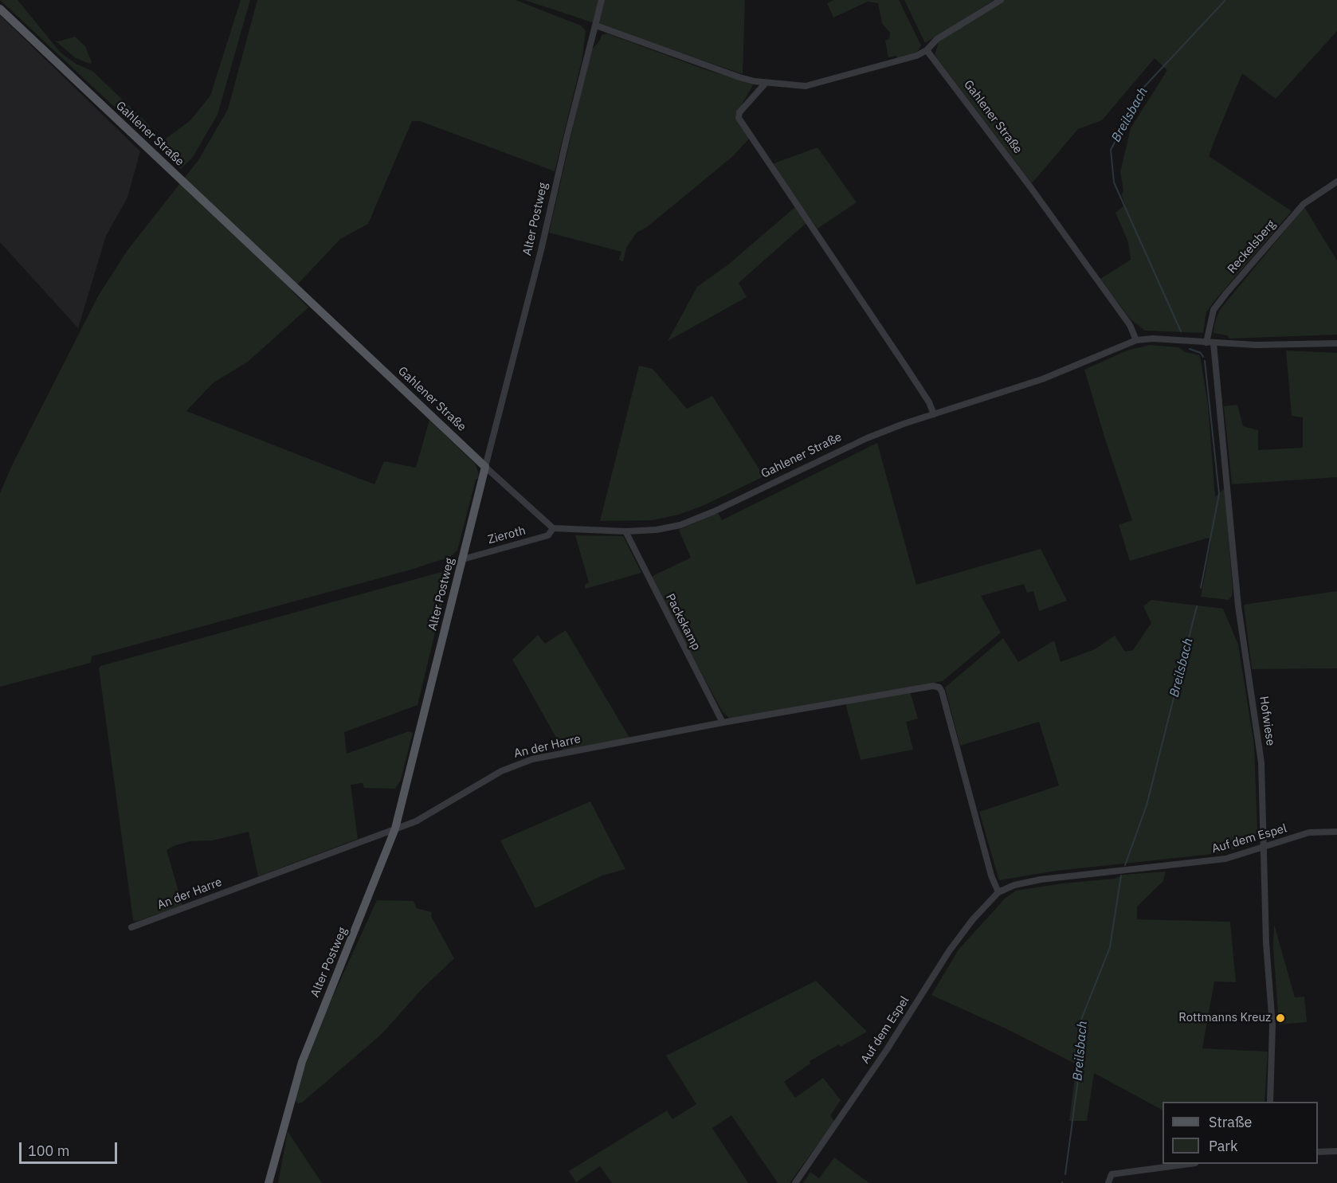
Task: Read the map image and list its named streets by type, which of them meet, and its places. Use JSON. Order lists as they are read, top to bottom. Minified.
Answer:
{"streets":{"main road":["Gahlener Straße","Alter Postweg"],"street":["Reckelsberg","Zieroth","Packskamp","Hofwiese","An der Harre","Auf dem Espel"]},"crossings":[["Gahlener Straße","Alter Postweg"],["Gahlener Straße","Reckelsberg"],["Gahlener Straße","Zieroth"],["Gahlener Straße","Packskamp"],["Gahlener Straße","Hofwiese"],["Alter Postweg","Zieroth"],["Alter Postweg","An der Harre"],["Reckelsberg","Hofwiese"],["Packskamp","An der Harre"],["Hofwiese","Auf dem Espel"],["An der Harre","Auf dem Espel"]],"water":["Breilsbach"],"places":["Rottmanns Kreuz"],"legend":["Straße","Park"],"scale_bar":"100 m"}
